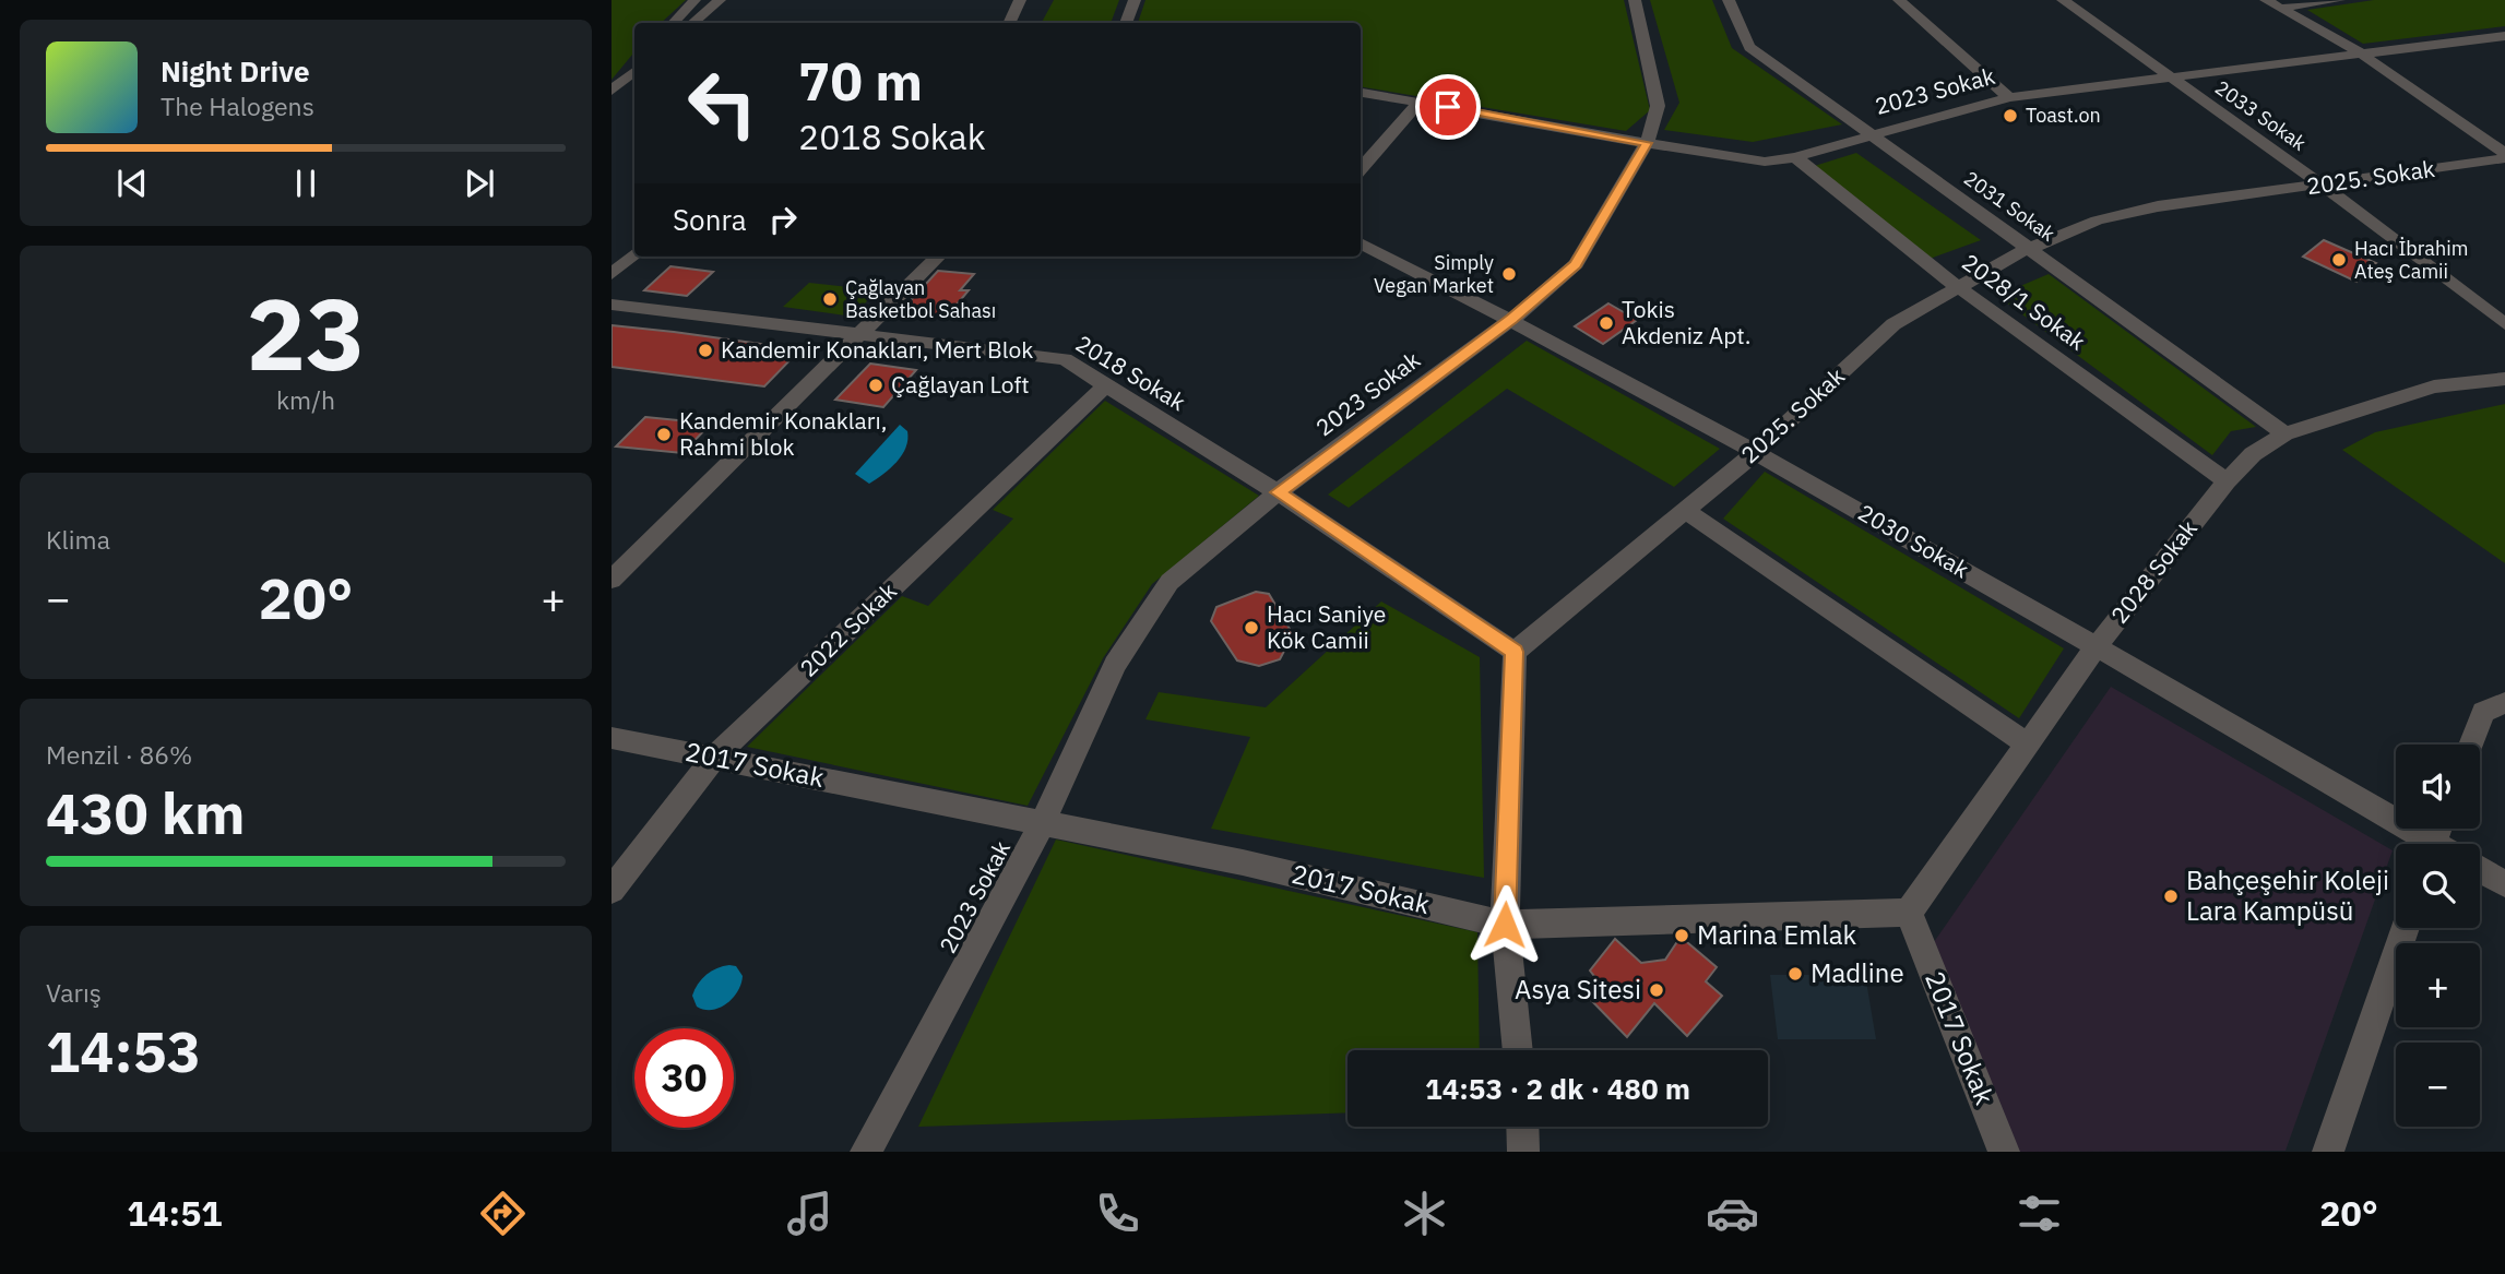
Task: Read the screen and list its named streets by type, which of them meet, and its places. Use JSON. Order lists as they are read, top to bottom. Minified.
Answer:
{"streets":{"street":["2023 Sokak","2033 Sokak","2025. Sokak","2031 Sokak","2028/1 Sokak","2018 Sokak","2030 Sokak","2028 Sokak","2022 Sokak","2017 Sokak"]},"crossings":[["2023 Sokak","2033 Sokak"],["2023 Sokak","2031 Sokak"],["2023 Sokak","2028/1 Sokak"],["2023 Sokak","2018 Sokak"],["2023 Sokak","2030 Sokak"],["2023 Sokak","2017 Sokak"],["2033 Sokak","2025. Sokak"],["2025. Sokak","2031 Sokak"],["2025. Sokak","2028/1 Sokak"],["2025. Sokak","2018 Sokak"],["2025. Sokak","2030 Sokak"],["2031 Sokak","2028 Sokak"],["2028/1 Sokak","2028 Sokak"],["2018 Sokak","2022 Sokak"],["2030 Sokak","2028 Sokak"],["2028 Sokak","2017 Sokak"],["2022 Sokak","2017 Sokak"]],"places":["Toast.on","Hacı İbrahim Ateş Camii","Simply Vegan Market","Çağlayan Basketbol Sahası","Tokis Akdeniz Apt.","Kandemir Konakları, Mert Blok","Çağlayan Loft","Kandemir Konakları, Rahmi blok","Hacı Saniye Kök Camii","Bahçeşehir Koleji Lara Kampüsü","Marina Emlak","Madline","Asya Sitesi"],"page":{"turn":["70 m","2018 Sokak"],"song":["Night Drive","The Halogens"],"then":"Sonra","tile":[["23","km/h"],"Klima",["Menzil · 86%","430 km"],["Varış","14:53"]],"heat":["−","20°","+"],"map_buttons":["+","−"],"limit":"30","trip":"14:53 · 2 dk · 480 m","tabs":["14:51","20°"]}}
